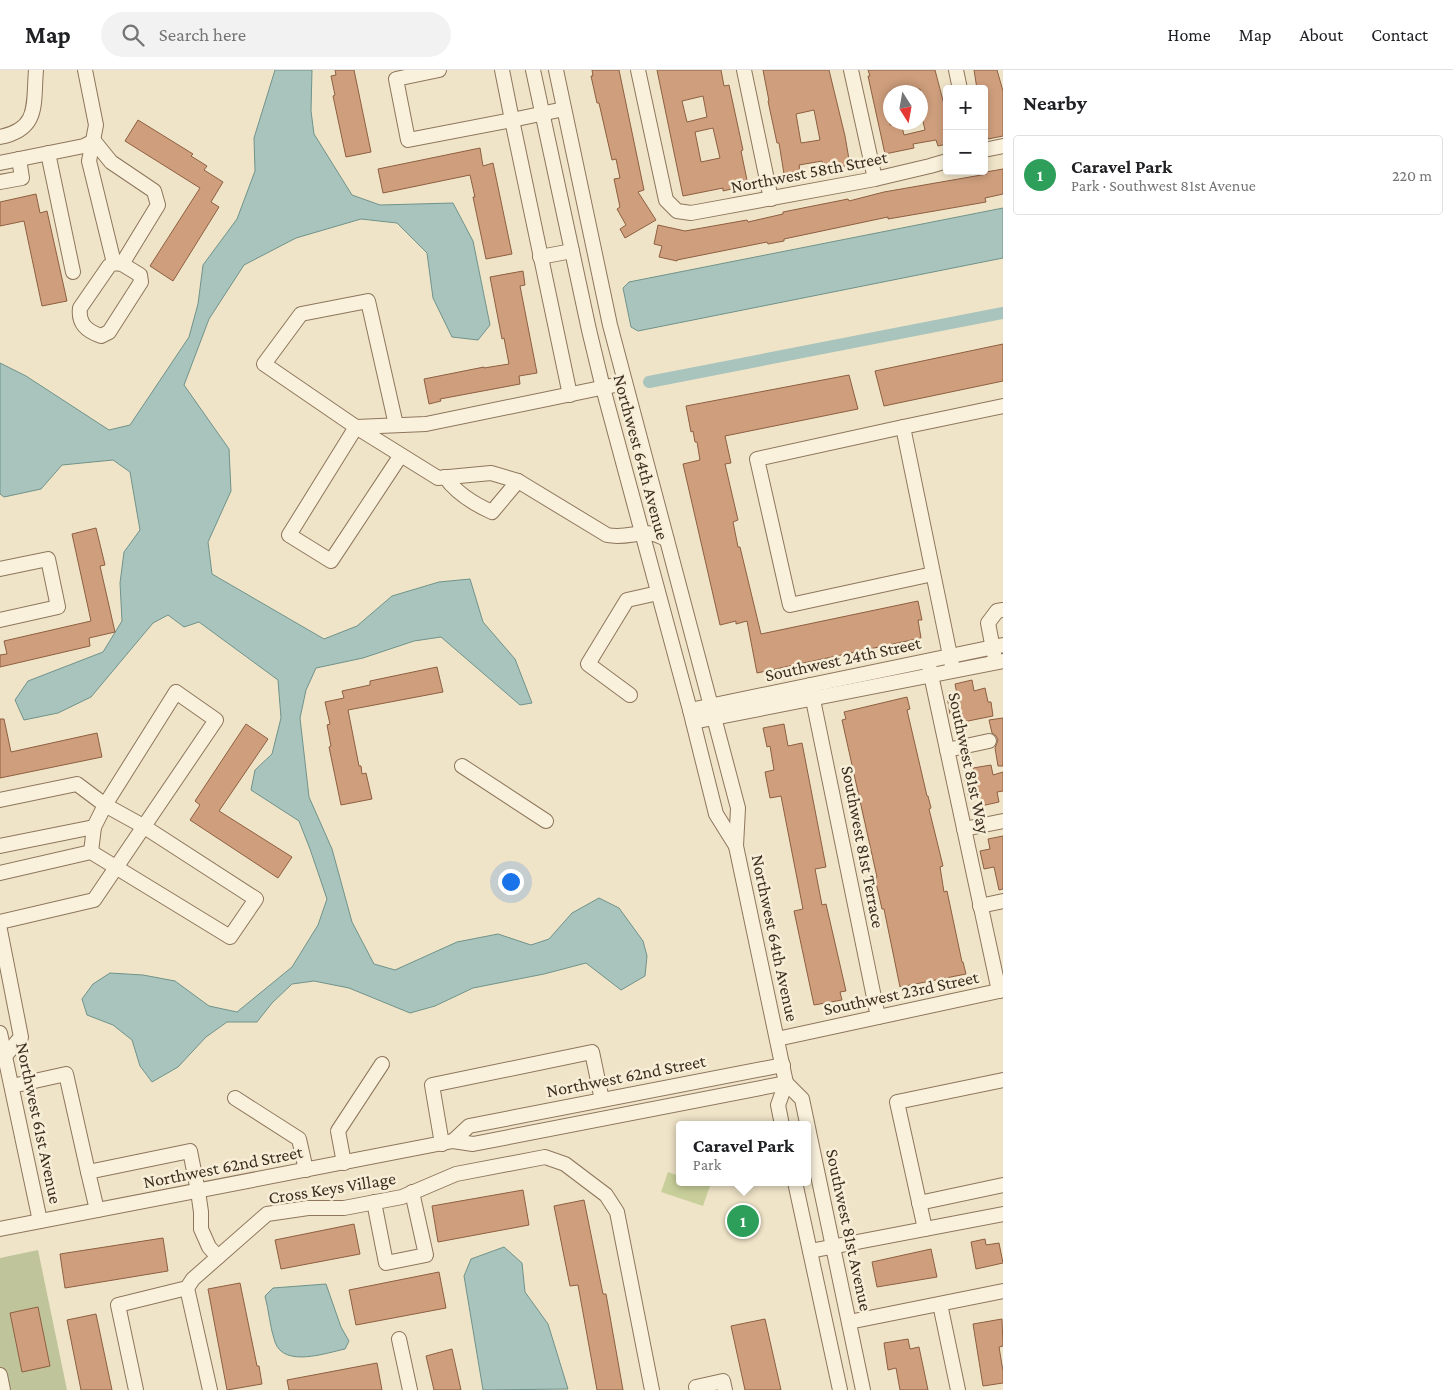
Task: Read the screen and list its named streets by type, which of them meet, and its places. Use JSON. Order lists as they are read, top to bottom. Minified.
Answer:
{"streets":{"street":["Northwest 58th Street","Northwest 64th Avenue","Southwest 24th Street","Southwest 81st Way","Southwest 81st Terrace","Southwest 23rd Street","Northwest 62nd Street","Northwest 61st Avenue","Cross Keys Village","Southwest 81st Avenue"]},"crossings":[["Northwest 64th Avenue","Southwest 24th Street"],["Northwest 64th Avenue","Southwest 23rd Street"],["Northwest 64th Avenue","Southwest 81st Avenue"],["Southwest 24th Street","Southwest 81st Way"],["Southwest 24th Street","Southwest 81st Terrace"],["Southwest 81st Way","Southwest 23rd Street"],["Southwest 81st Terrace","Southwest 23rd Street"],["Southwest 23rd Street","Southwest 81st Avenue"],["Northwest 62nd Street","Northwest 61st Avenue"],["Northwest 62nd Street","Southwest 81st Avenue"]],"north":"bottom","page":{"header":"Map","search":"Search here","nav":["Home","Map","About","Contact"],"heading":"Nearby","map_buttons":["+","−"],"list":[{"mark":"1","name":"Caravel Park","note":"Park · Southwest 81st Avenue","value":"220 m"}],"popup":["Caravel Park","Park"],"pins":"1"}}
